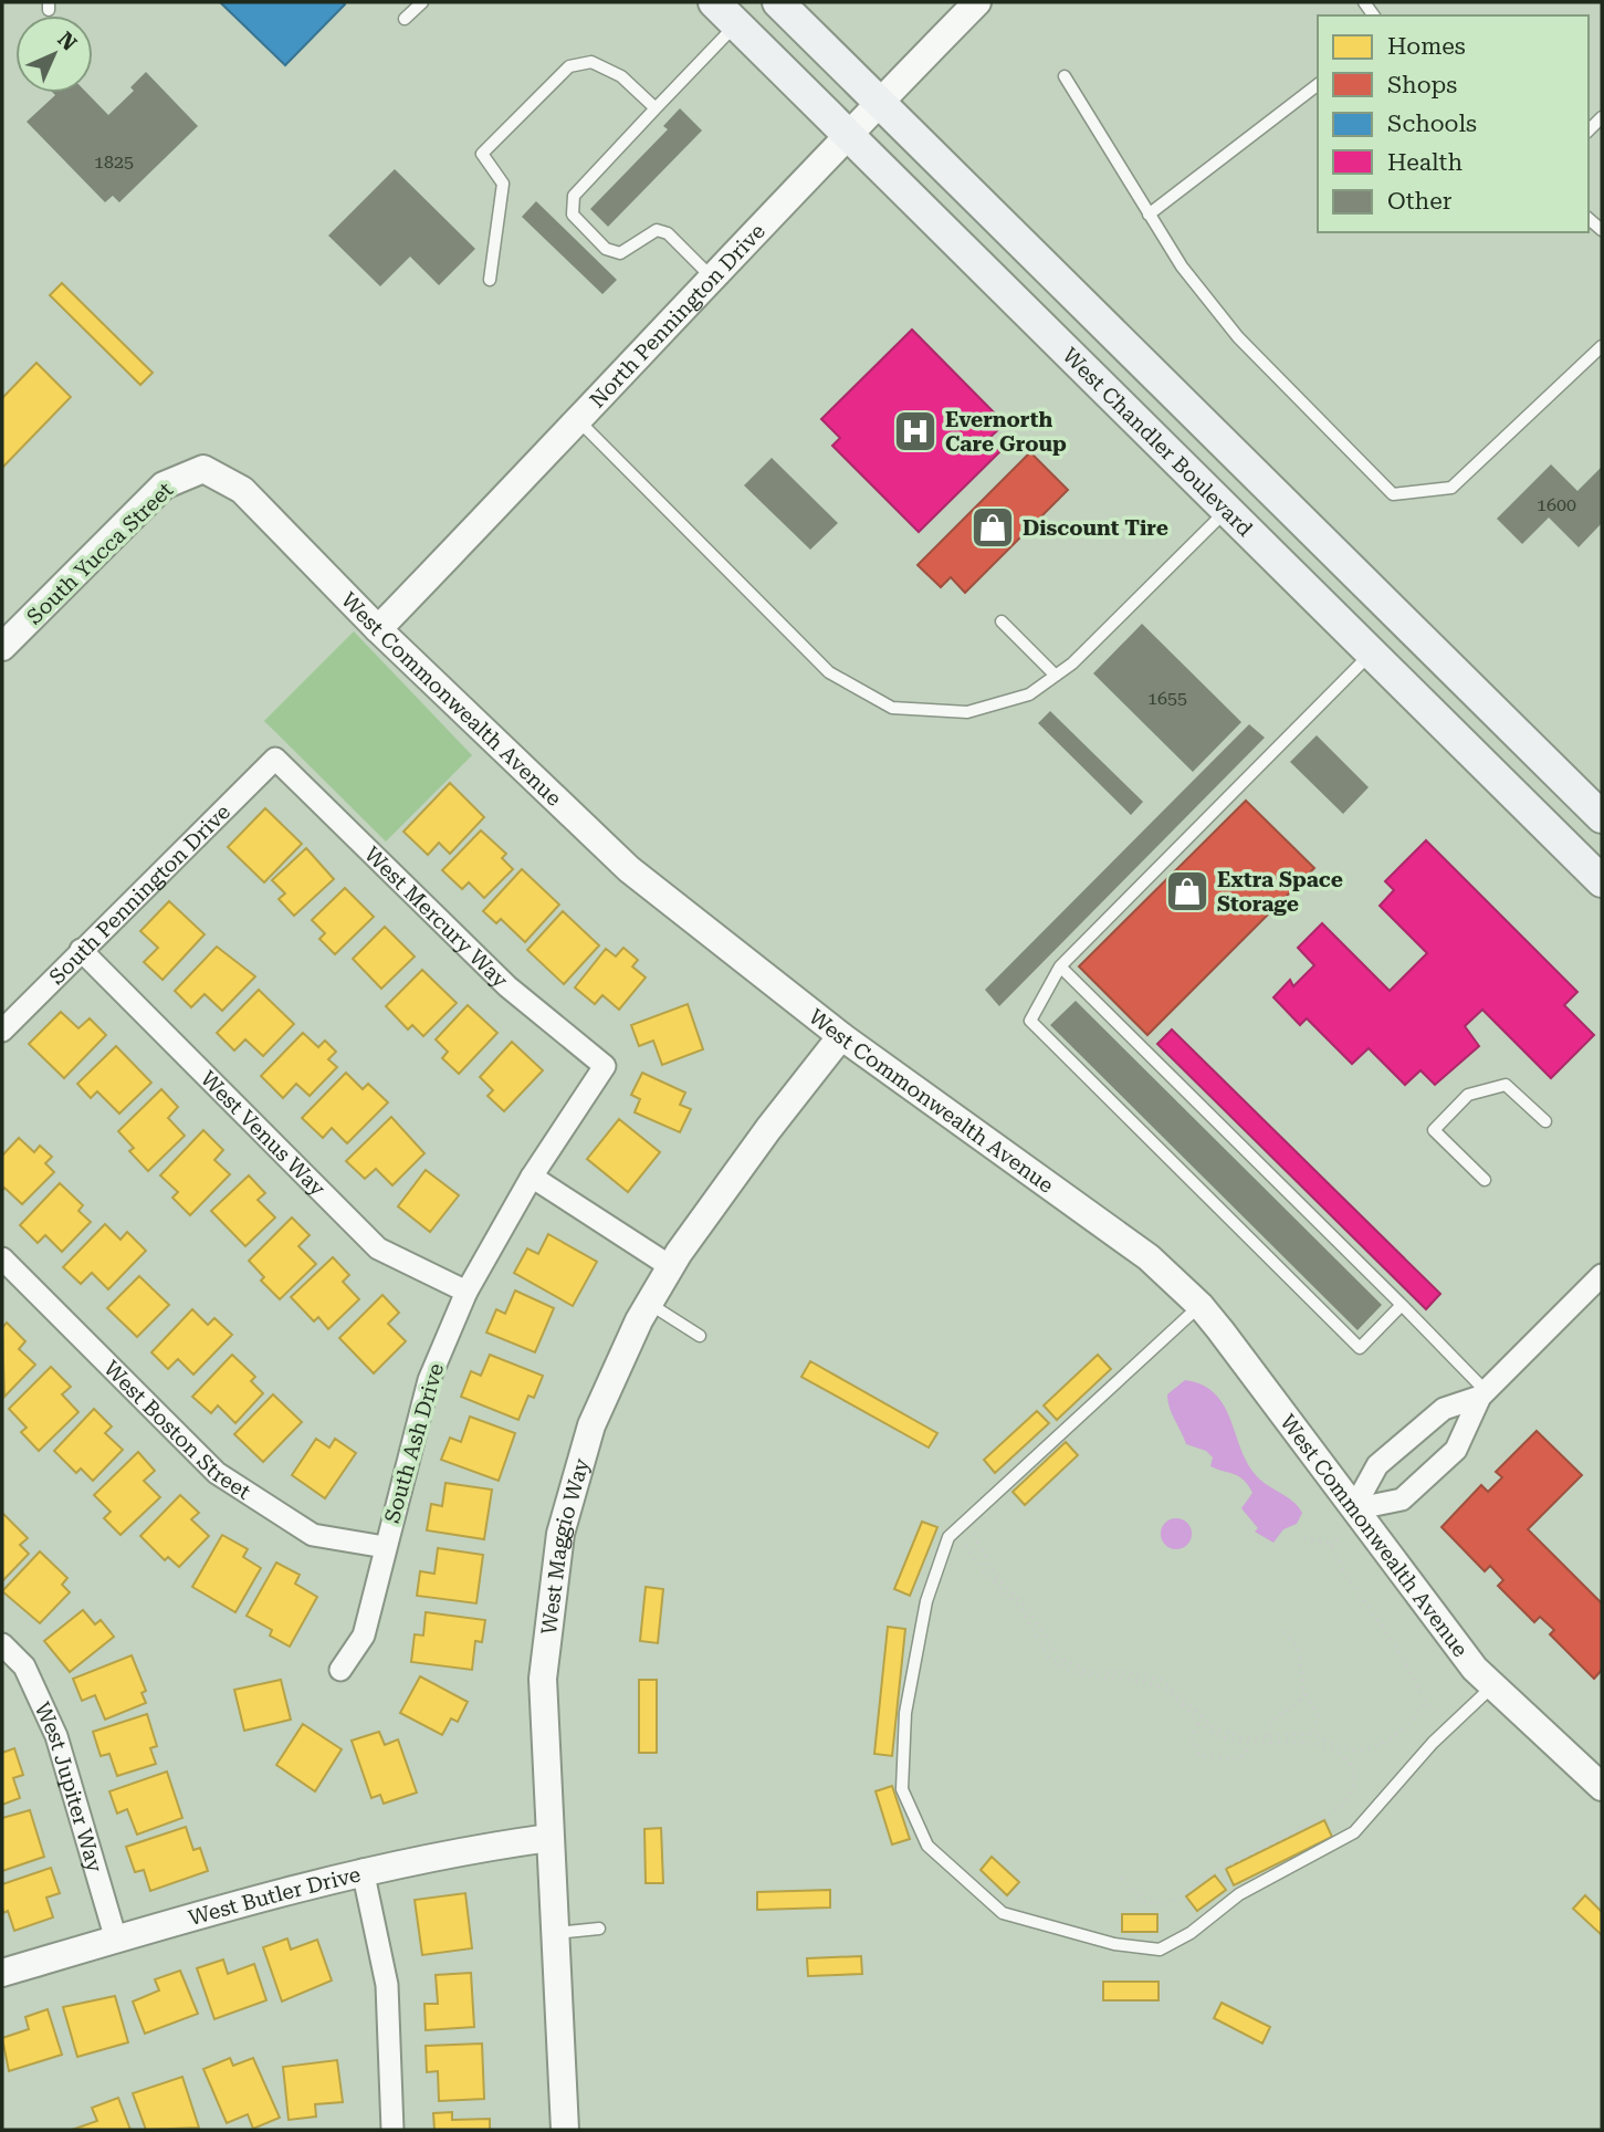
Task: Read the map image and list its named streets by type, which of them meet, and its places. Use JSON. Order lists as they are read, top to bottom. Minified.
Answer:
{"streets":{"main road":["West Chandler Boulevard"],"street":["North Pennington Drive","South Yucca Street","West Commonwealth Avenue","South Pennington Drive","West Mercury Way","West Venus Way","West Boston Street","South Ash Drive","West Maggio Way","West Jupiter Way","West Butler Drive"]},"crossings":[["North Pennington Drive","West Chandler Boulevard"],["North Pennington Drive","West Commonwealth Avenue"],["South Yucca Street","West Commonwealth Avenue"],["West Commonwealth Avenue","West Maggio Way"],["South Pennington Drive","West Mercury Way"],["South Pennington Drive","West Venus Way"],["West Mercury Way","South Ash Drive"],["West Venus Way","South Ash Drive"],["West Boston Street","South Ash Drive"],["West Maggio Way","West Butler Drive"],["West Jupiter Way","West Butler Drive"]],"places":{"hospital":["Evernorth Care Group"],"shop":["Discount Tire","Extra Space Storage"]},"house_numbers":["1825","1600","1655"],"legend":["Homes","Shops","Schools","Health","Other"],"north":"top right"}
